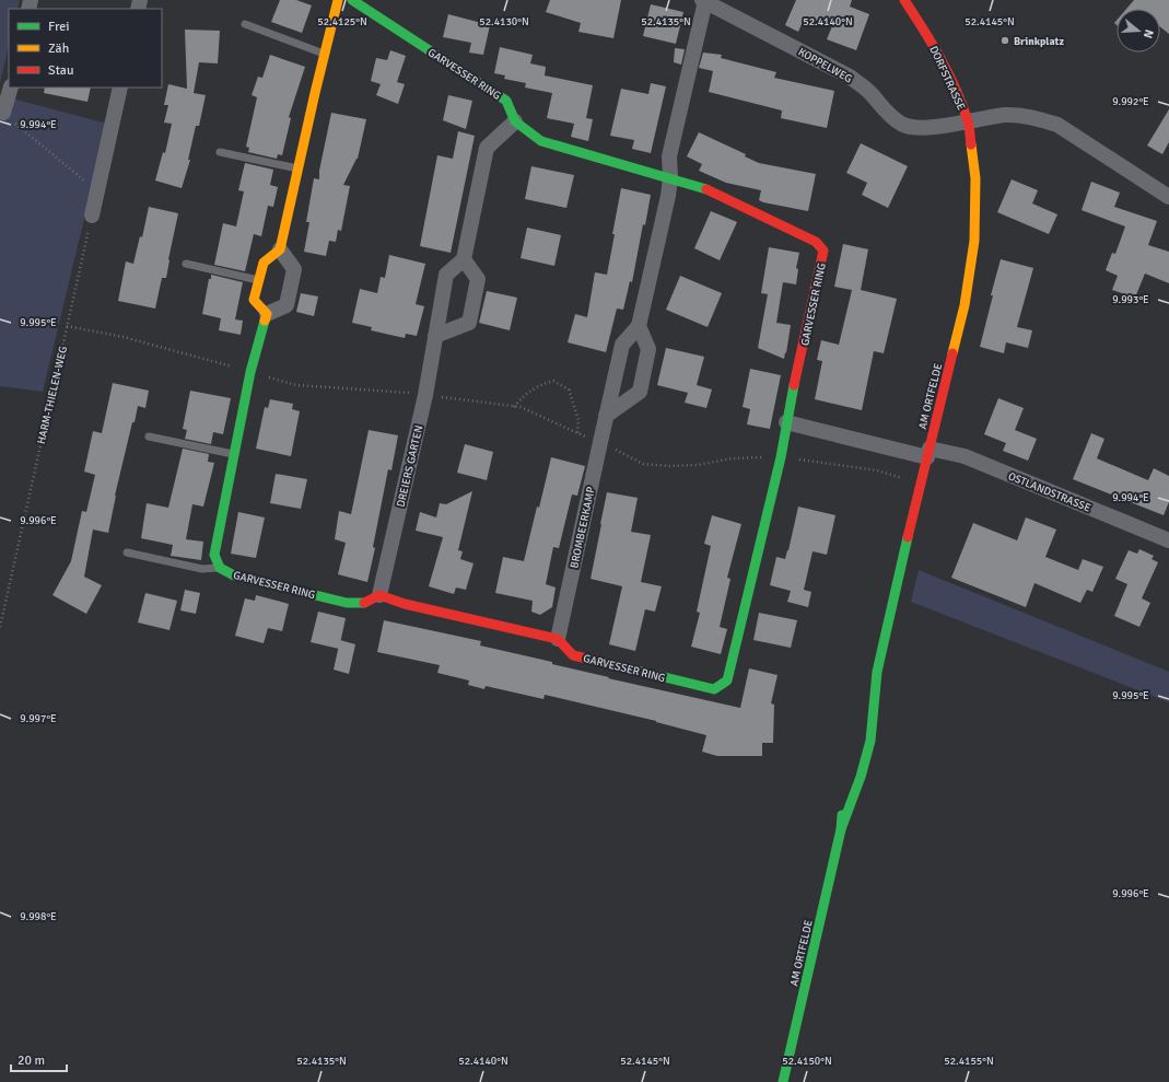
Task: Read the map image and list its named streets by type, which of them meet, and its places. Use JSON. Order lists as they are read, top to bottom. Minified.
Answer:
{"streets":{"street":["KOPPELWEG","GARVESSER RING","DORFSTRASSE","AM ORTFELDE","DREIERS GARTEN","OSTLANDSTRASSE","BROMBEERKAMP"],"path":["HARM-THIELEN-WEG"]},"crossings":[["KOPPELWEG","DORFSTRASSE"],["KOPPELWEG","AM ORTFELDE"],["GARVESSER RING","DREIERS GARTEN"],["GARVESSER RING","BROMBEERKAMP"],["DORFSTRASSE","AM ORTFELDE"],["AM ORTFELDE","OSTLANDSTRASSE"]],"places":["Brinkplatz"],"legend":["Frei","Zäh","Stau"],"scale_bar":"20 m","north":"right","coordinates":["52.4125°N","52.4130°N","52.4135°N","52.4140°N","52.4145°N","9.992°E","9.994°E","9.993°E","9.995°E","9.996°E","9.997°E","9.998°E","52.4150°N","52.4155°N"]}
